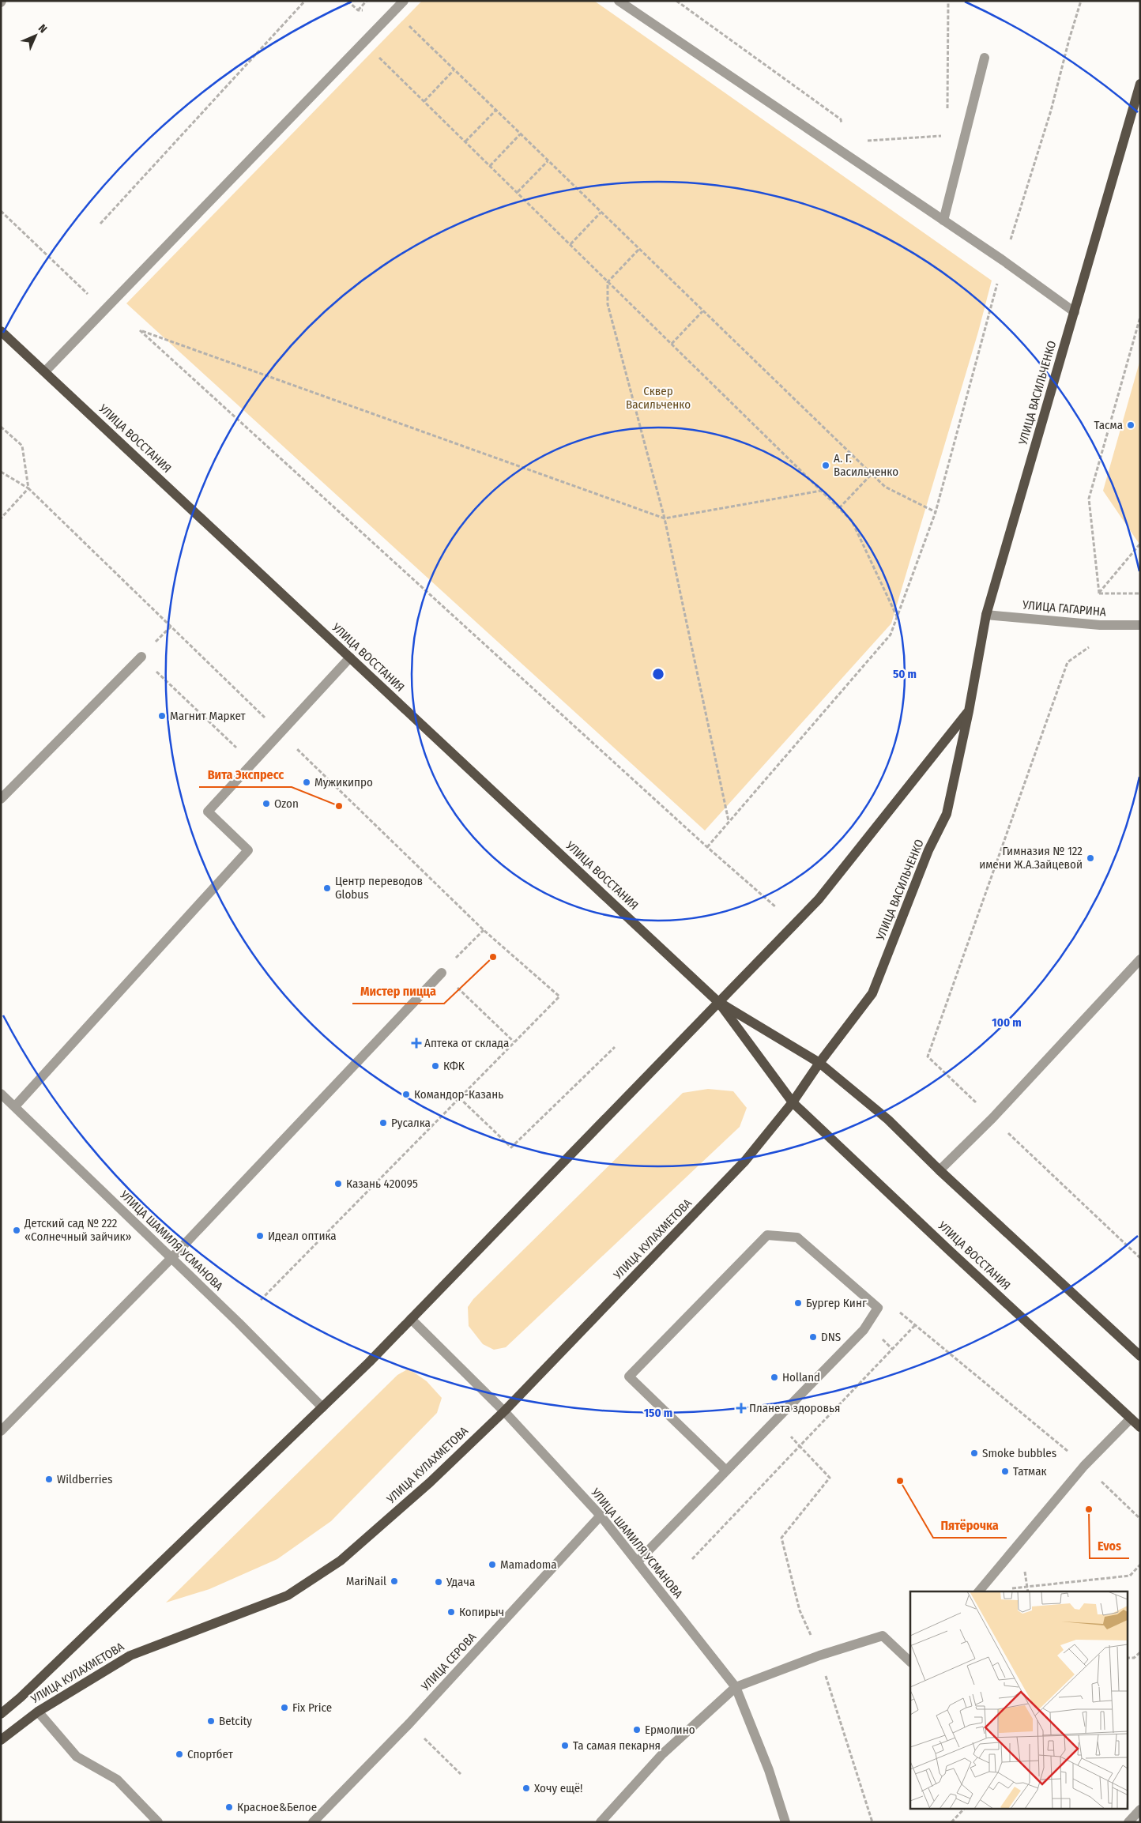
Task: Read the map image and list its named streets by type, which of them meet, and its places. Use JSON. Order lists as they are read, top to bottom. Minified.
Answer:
{"streets":{"main road":["УЛИЦА ВАСИЛЬЧЕНКО","УЛИЦА ВОССТАНИЯ","УЛИЦА КУЛАХМЕТОВА"],"street":["УЛИЦА ГАГАРИНА","УЛИЦА ШАМИЛЯ УСМАНОВА","УЛИЦА СЕРОВА"]},"crossings":[["УЛИЦА ВАСИЛЬЧЕНКО","УЛИЦА ВОССТАНИЯ"],["УЛИЦА ВАСИЛЬЧЕНКО","УЛИЦА ГАГАРИНА"],["УЛИЦА ВАСИЛЬЧЕНКО","УЛИЦА КУЛАХМЕТОВА"],["УЛИЦА ВОССТАНИЯ","УЛИЦА КУЛАХМЕТОВА"],["УЛИЦА КУЛАХМЕТОВА","УЛИЦА ШАМИЛЯ УСМАНОВА"],["УЛИЦА ШАМИЛЯ УСМАНОВА","УЛИЦА СЕРОВА"]],"parks":["Сквер Васильченко"],"places":{"other":["Тасма","А. Г. Васильченко","Магнит Маркет","Мужикипро","Ozon","Вита Экспресс","Гимназия № 122 имени Ж.А.Зайцевой","Центр переводов Globus","Мистер пицца","КФК","Командор-Казань","Русалка","Казань 420095","Детский сад № 222 «Солнечный зайчик»","Идеал оптика","Бургер Кинг","DNS","Holland","Smoke bubbles","Татмак","Wildberries","Пятёрочка","Evos","Mamadoma","MariNail","Удача","Копирыч","Fix Price","Betcity","Ермолино","Та самая пекарня","Спортбет","Хочу ещё!","Красное&Белое"],"health":["Аптека от склада","Планета здоровья"]},"north":"top right","rings":["50 m","100 m","150 m"]}
